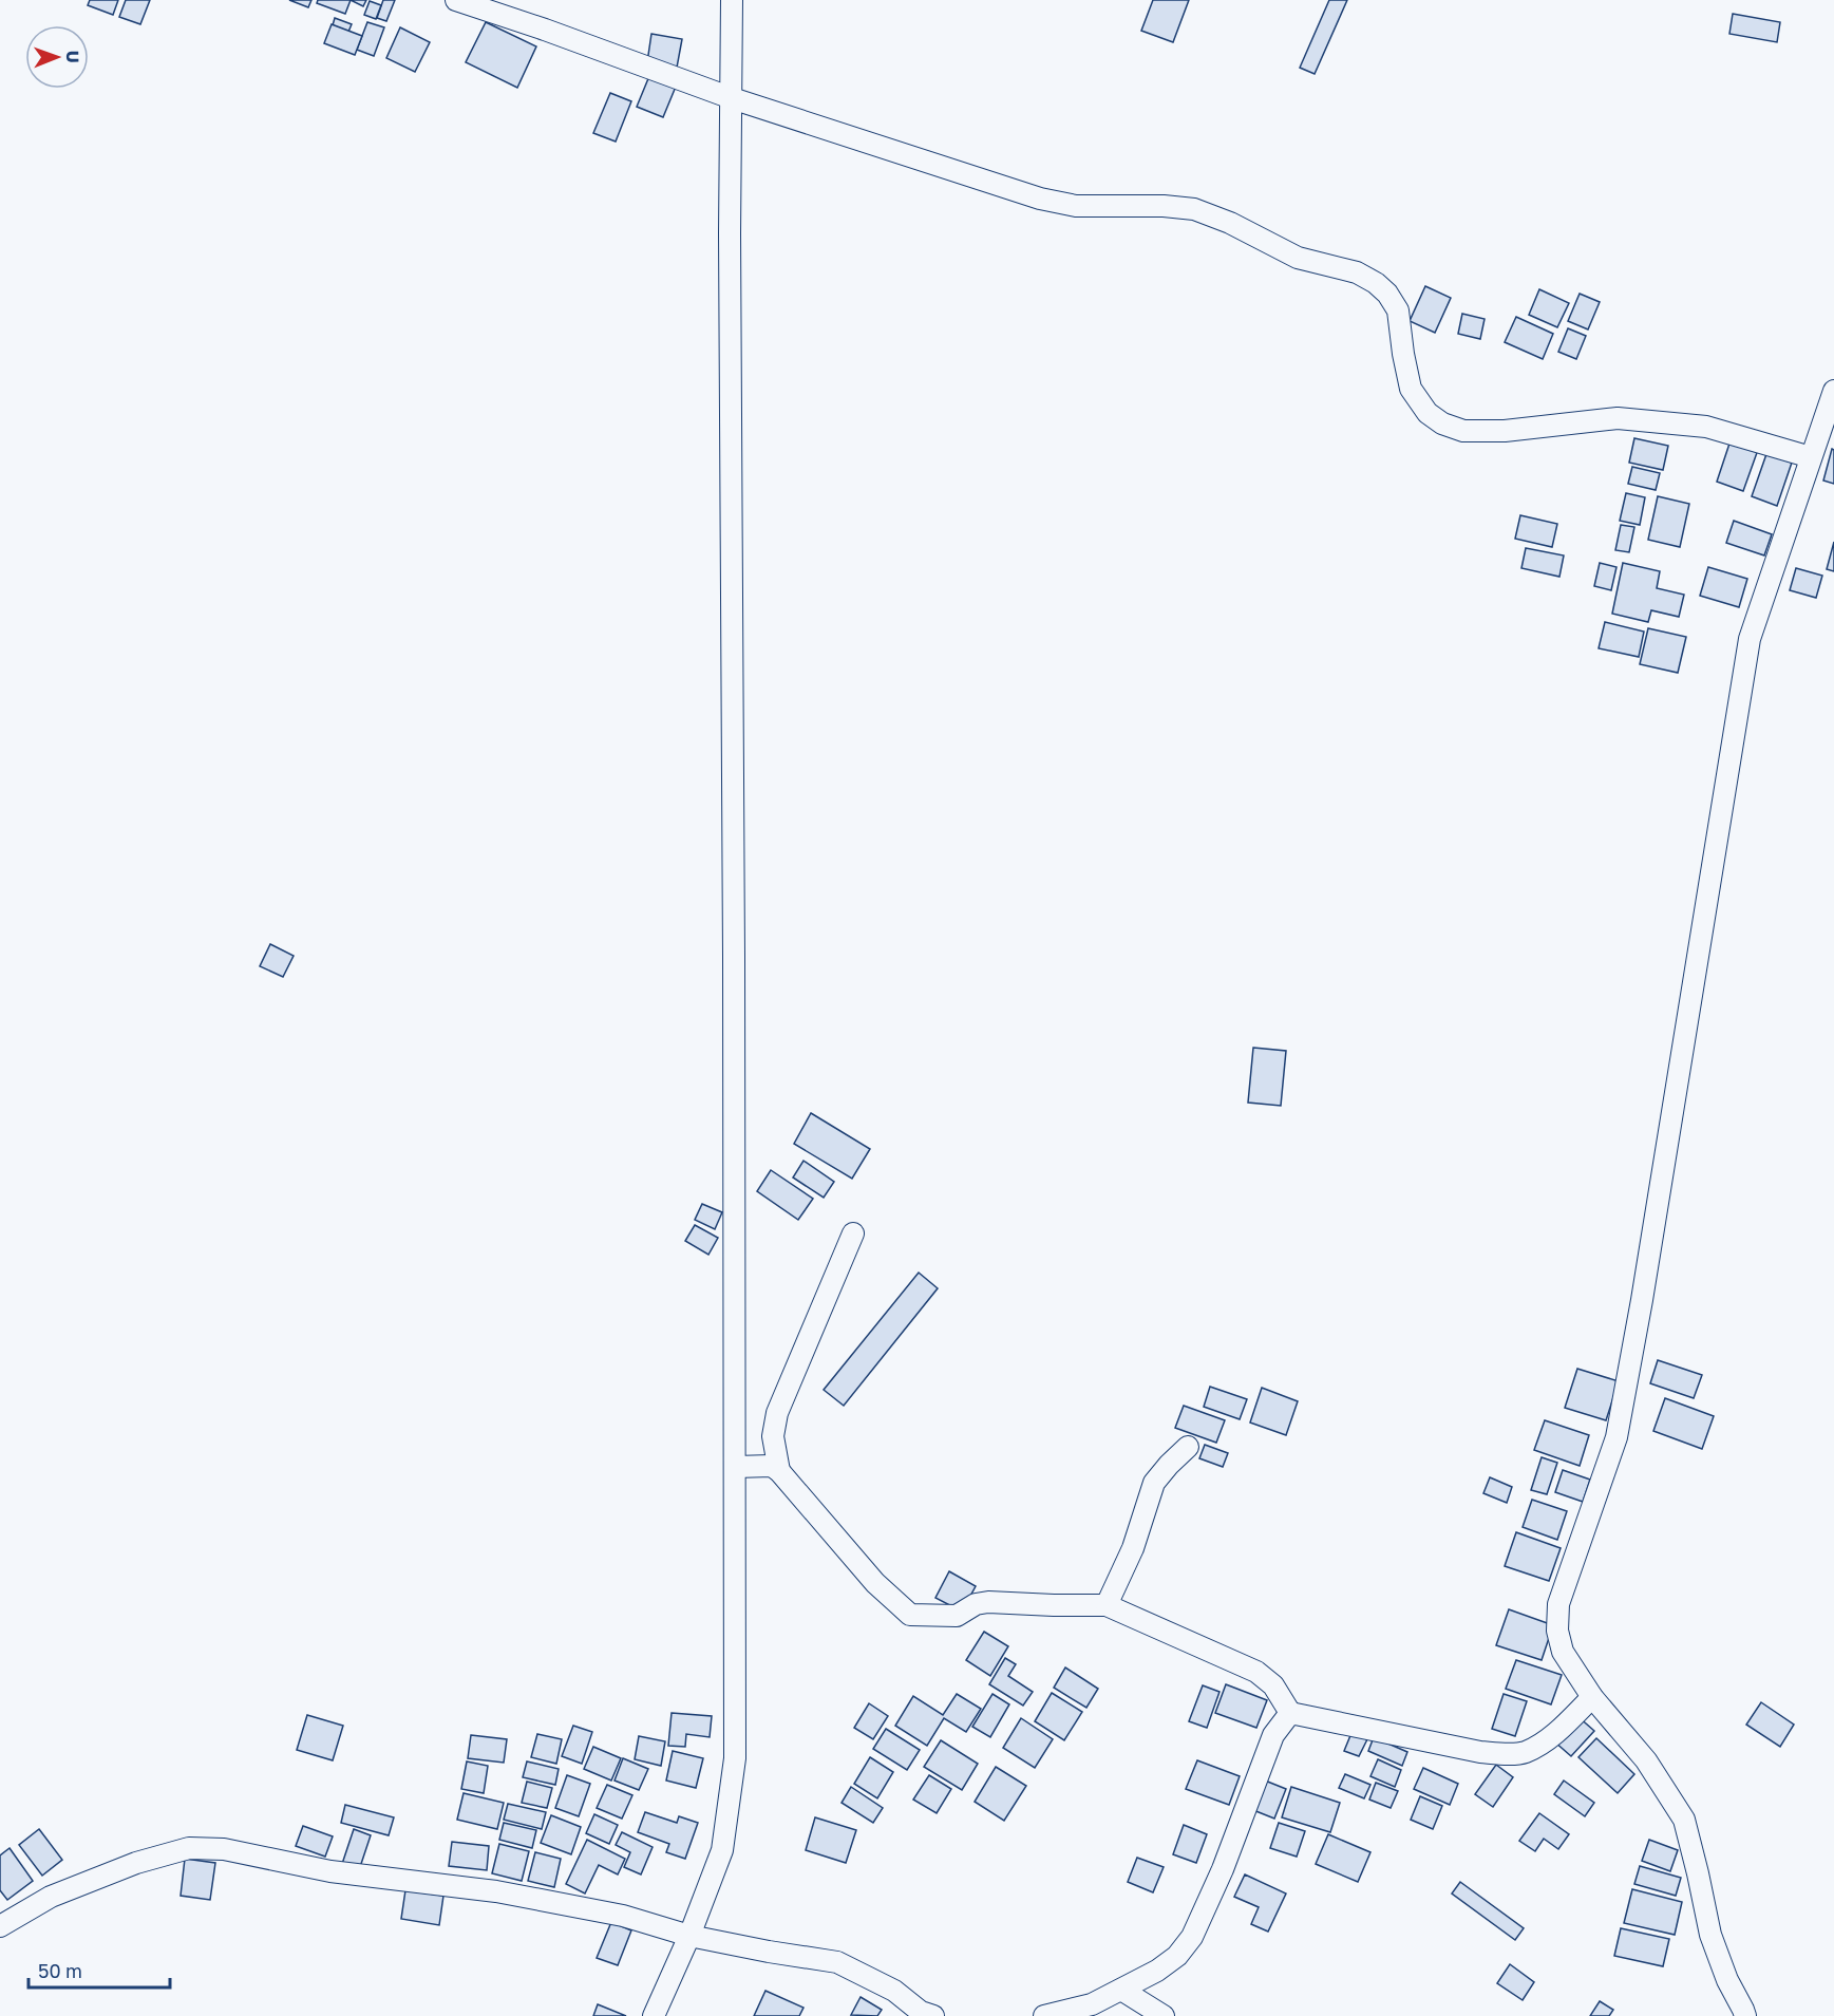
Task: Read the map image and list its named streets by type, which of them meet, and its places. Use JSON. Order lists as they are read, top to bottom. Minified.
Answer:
{"scale_bar":"50 m","north":"right"}
